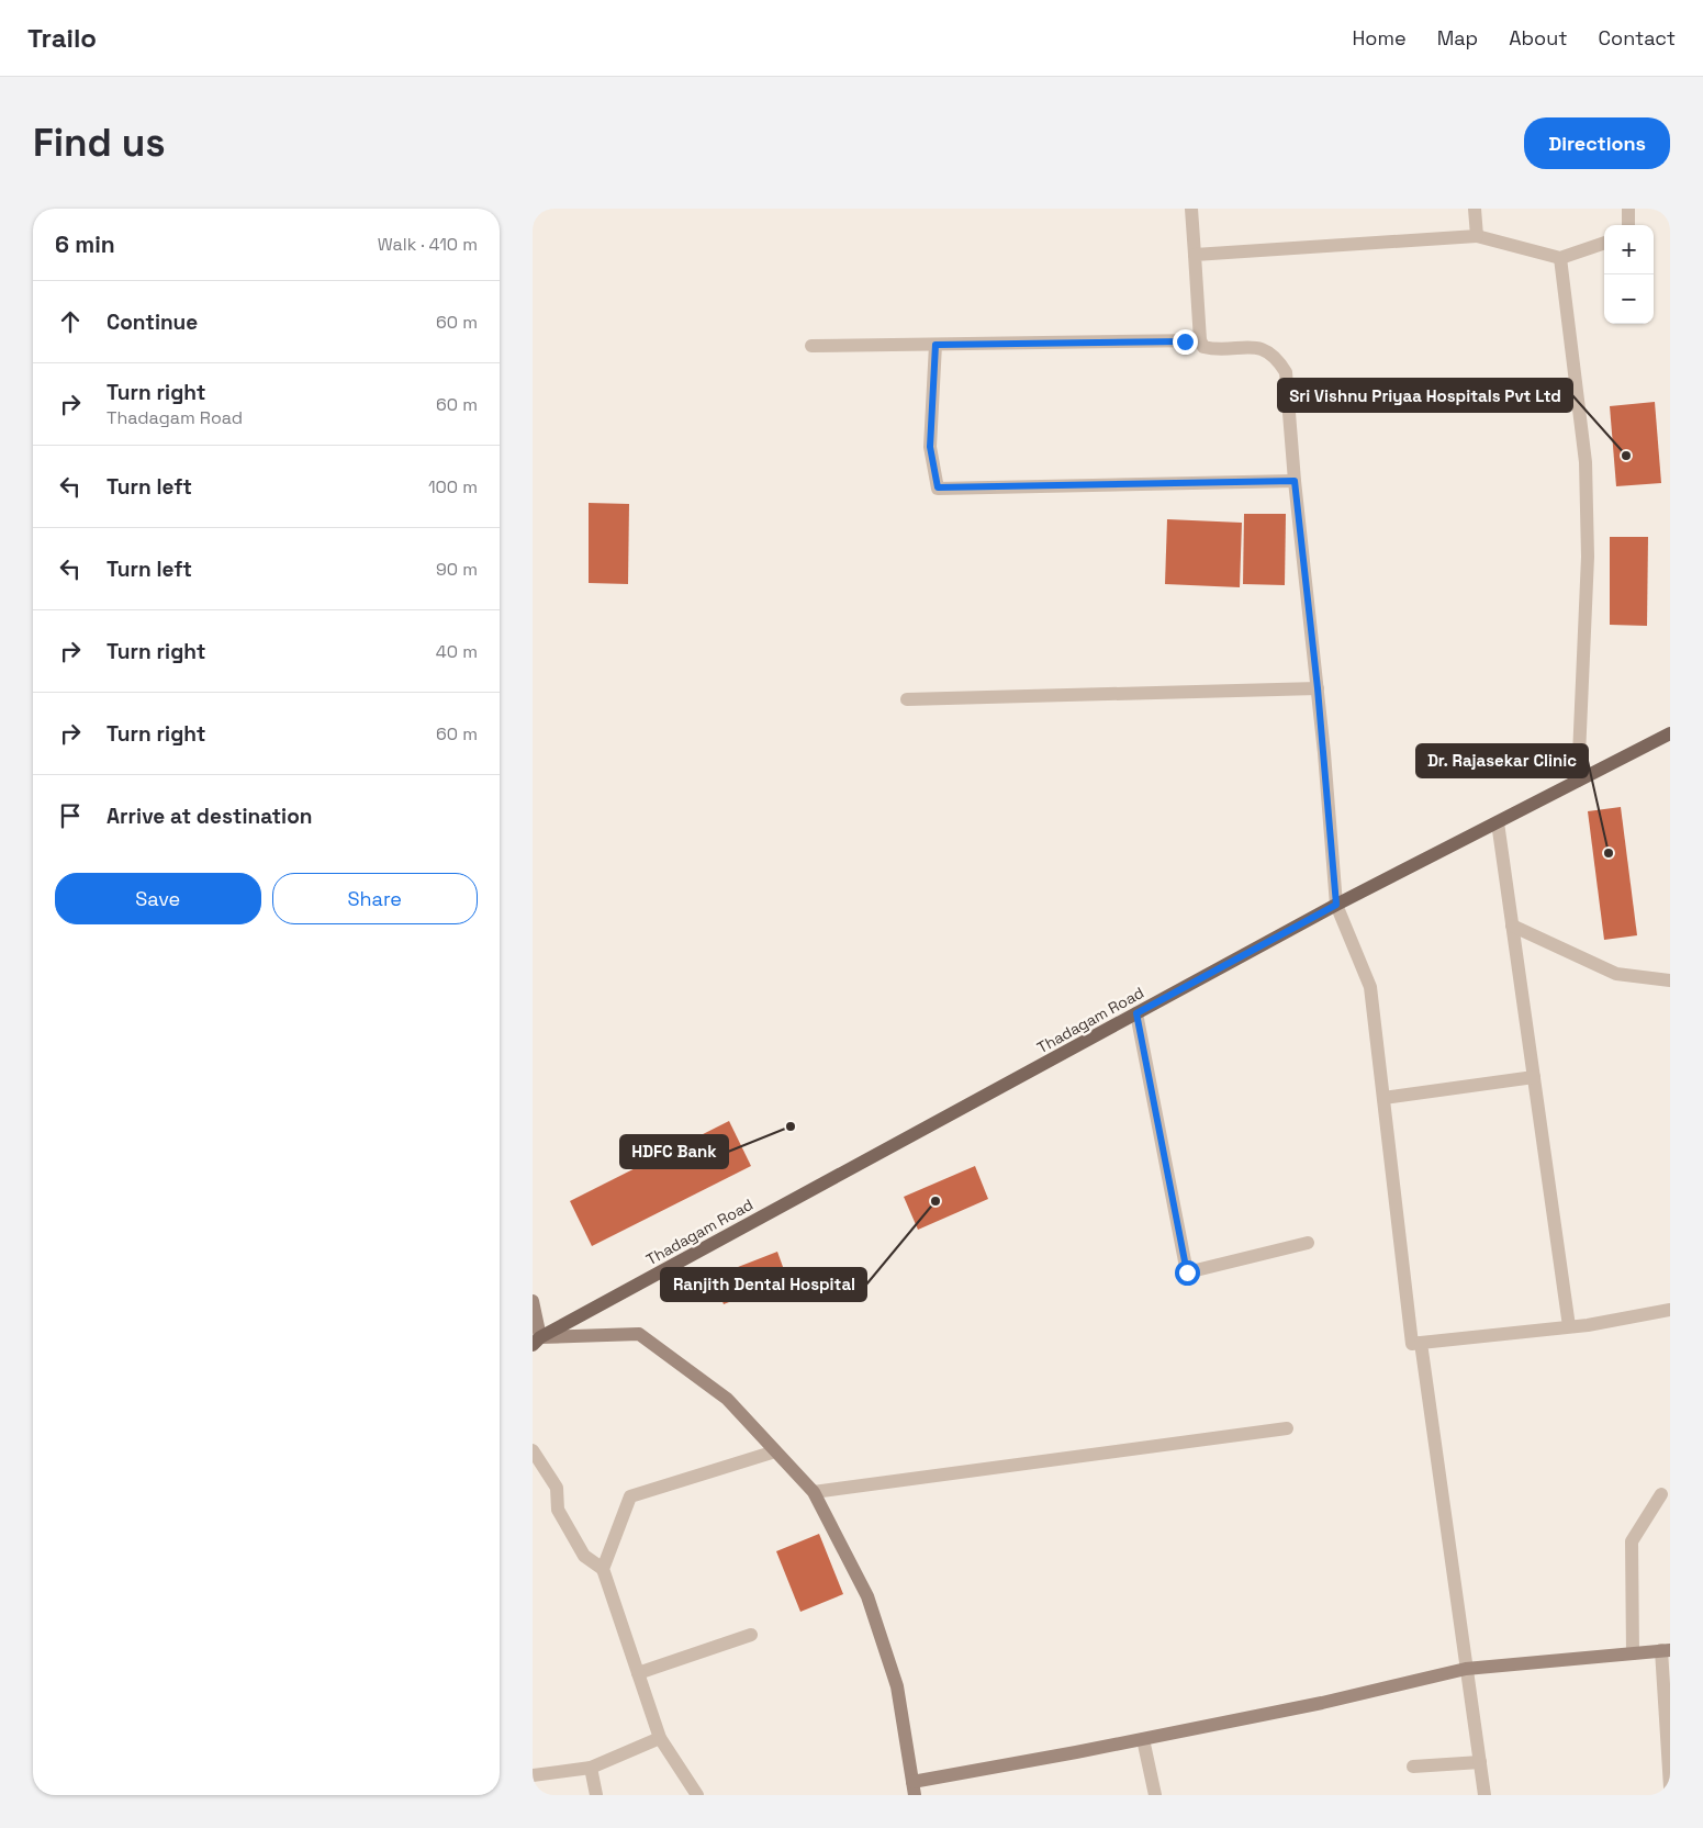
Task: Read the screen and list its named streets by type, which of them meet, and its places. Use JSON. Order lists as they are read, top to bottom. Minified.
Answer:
{"streets":{"main road":["Thadagam Road"]},"places":["Sri Vishnu Priyaa Hospitals Pvt Ltd","Dr. Rajasekar Clinic","HDFC Bank","Ranjith Dental Hospital"],"page":{"header":"Trailo","nav":["Home","Map","About","Contact"],"buttons":["Directions",["Save","Share"]],"title":"Find us","heading":["6 min","Walk · 410 m"],"map_buttons":["+","−"],"list":[["Continue","60 m"],["Turn right","Thadagam Road","60 m"],["Turn left","100 m"],["Turn left","90 m"],["Turn right","40 m"],["Turn right","60 m"],"Arrive at destination"]}}
